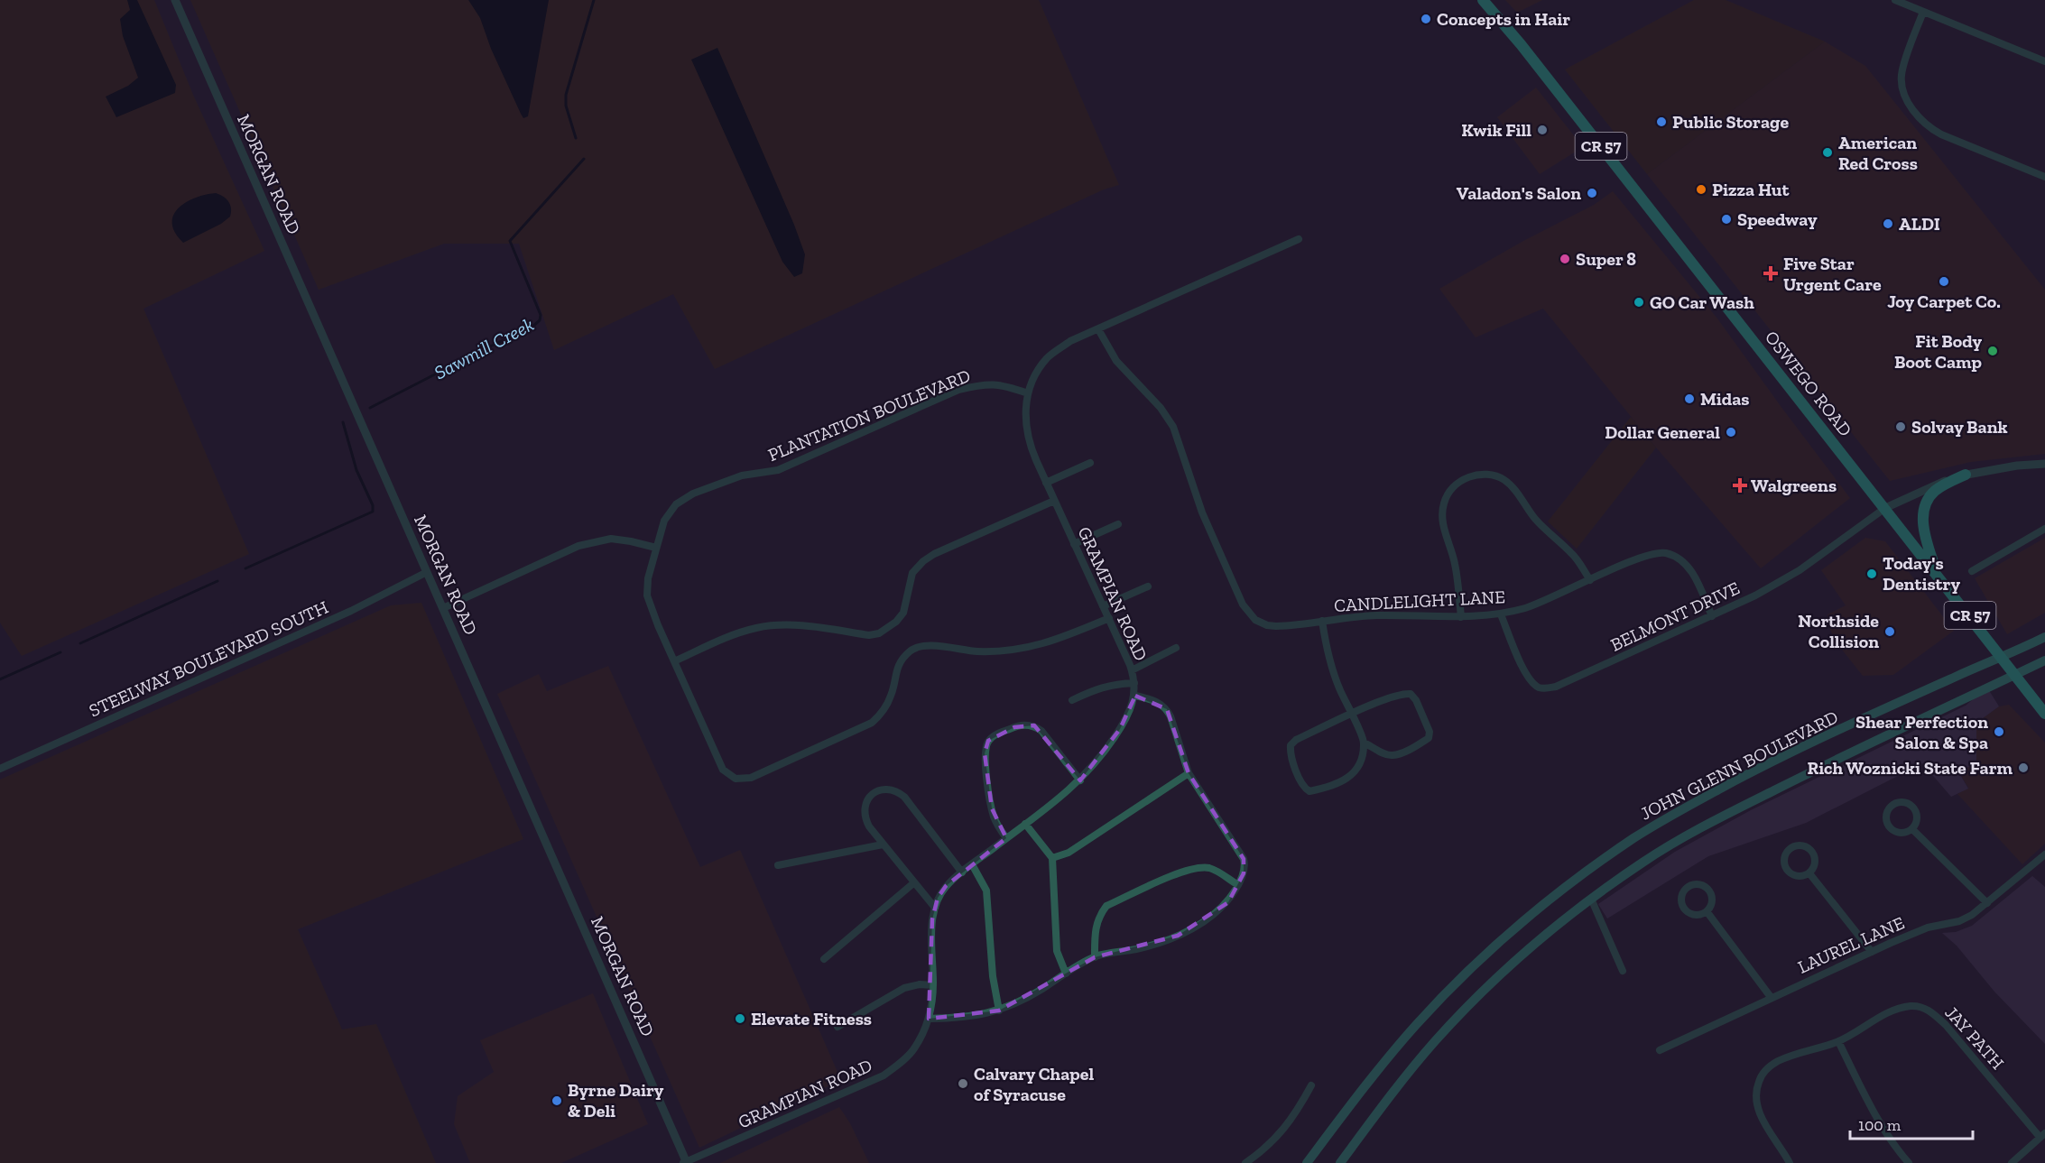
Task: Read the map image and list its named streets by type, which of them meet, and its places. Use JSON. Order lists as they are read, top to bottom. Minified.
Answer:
{"streets":{"main road":["CR 57","OSWEGO ROAD","JOHN GLENN BOULEVARD"],"street":["MORGAN ROAD","PLANTATION BOULEVARD","GRAMPIAN ROAD","CANDLELIGHT LANE","BELMONT DRIVE","STEELWAY BOULEVARD SOUTH","LAUREL LANE","JAY PATH"]},"crossings":[["MORGAN ROAD","GRAMPIAN ROAD"],["MORGAN ROAD","STEELWAY BOULEVARD SOUTH"],["OSWEGO ROAD","BELMONT DRIVE"],["OSWEGO ROAD","JOHN GLENN BOULEVARD"],["PLANTATION BOULEVARD","GRAMPIAN ROAD"],["GRAMPIAN ROAD","CANDLELIGHT LANE"],["CANDLELIGHT LANE","BELMONT DRIVE"]],"water":["Sawmill Creek"],"places":{"other":["Concepts in Hair","Public Storage","Kwik Fill","American Red Cross","Pizza Hut","Valadon's Salon","Speedway","ALDI","Super 8","Joy Carpet Co.","GO Car Wash","Fit Body Boot Camp","Midas","Solvay Bank","Dollar General","Today's Dentistry","Northside Collision","Shear Perfection Salon & Spa","Rich Woznicki State Farm","Elevate Fitness","Calvary Chapel of Syracuse","Byrne Dairy & Deli"],"health":["Five Star Urgent Care","Walgreens"]},"scale_bar":"100 m"}
